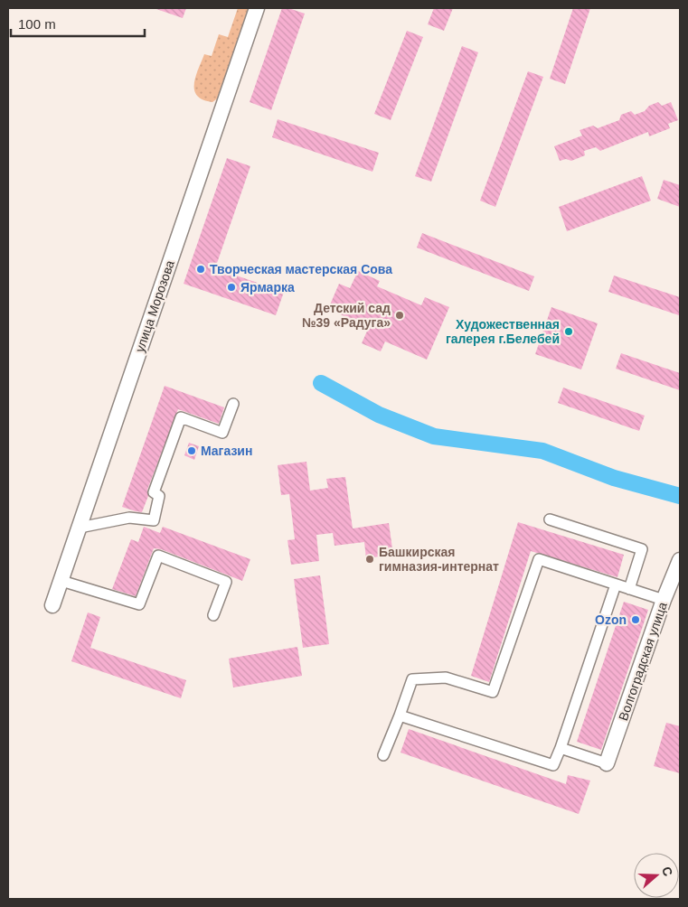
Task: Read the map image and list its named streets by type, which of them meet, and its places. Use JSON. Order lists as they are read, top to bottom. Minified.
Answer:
{"streets":{"street":["улица Морозова","Волгоградская улица"]},"places":["Творческая мастерская Сова","Ярмарка","Детский сад №39 «Радуга»","Художественная галерея г.Белебей","Магазин","Башкирская гимназия-интернат","Ozon"],"scale_bar":"100 m","north":"right"}
